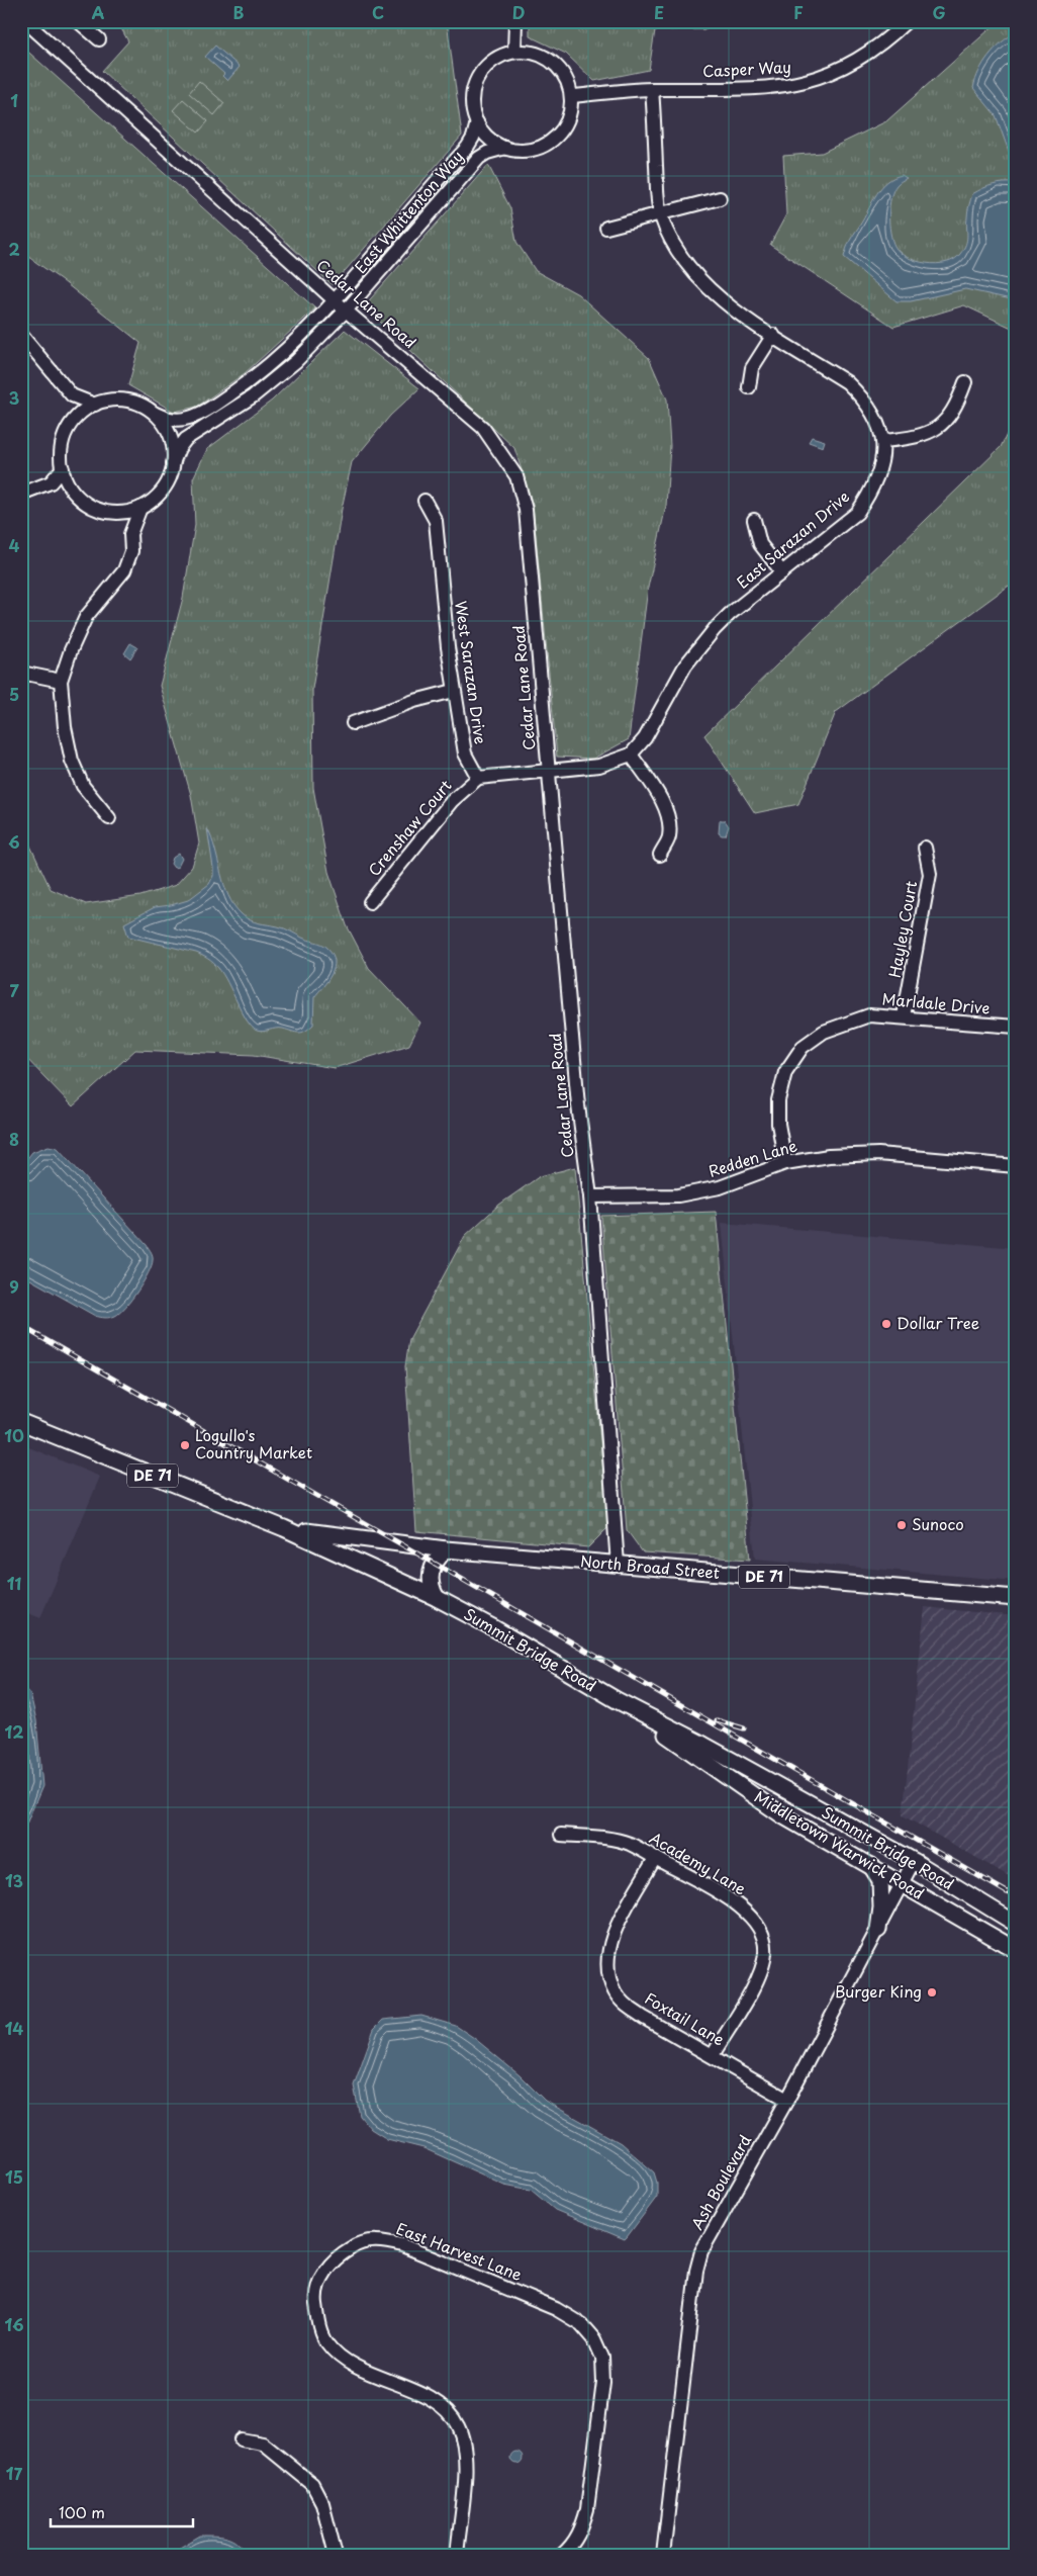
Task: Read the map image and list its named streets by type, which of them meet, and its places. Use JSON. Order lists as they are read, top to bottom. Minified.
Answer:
{"streets":{"main road":["DE 71","North Broad Street","Summit Bridge Road","Middletown Warwick Road"],"street":["Casper Way","East Whittenton Way","Cedar Lane Road","East Sarazan Drive","West Sarazan Drive","Crenshaw Court","Hayley Court","Marldale Drive","Redden Lane","Academy Lane","Foxtail Lane","Ash Boulevard","East Harvest Lane"]},"crossings":[["Casper Way","East Whittenton Way"],["East Whittenton Way","Cedar Lane Road"],["Cedar Lane Road","Redden Lane"],["Cedar Lane Road","North Broad Street"],["West Sarazan Drive","Crenshaw Court"],["Hayley Court","Marldale Drive"],["Marldale Drive","Redden Lane"],["North Broad Street","Summit Bridge Road"],["Summit Bridge Road","Middletown Warwick Road"],["Summit Bridge Road","Ash Boulevard"],["Middletown Warwick Road","Ash Boulevard"],["Academy Lane","Foxtail Lane"],["Foxtail Lane","Ash Boulevard"]],"places":["Dollar Tree","Logullo's Country Market","Sunoco","Burger King"],"scale_bar":"100 m","grid":{"columns":["A","B","C","D","E","F","G"],"rows":["1","2","3","4","5","6","7","8","9","10","11","12","13","14","15","16","17"]}}
